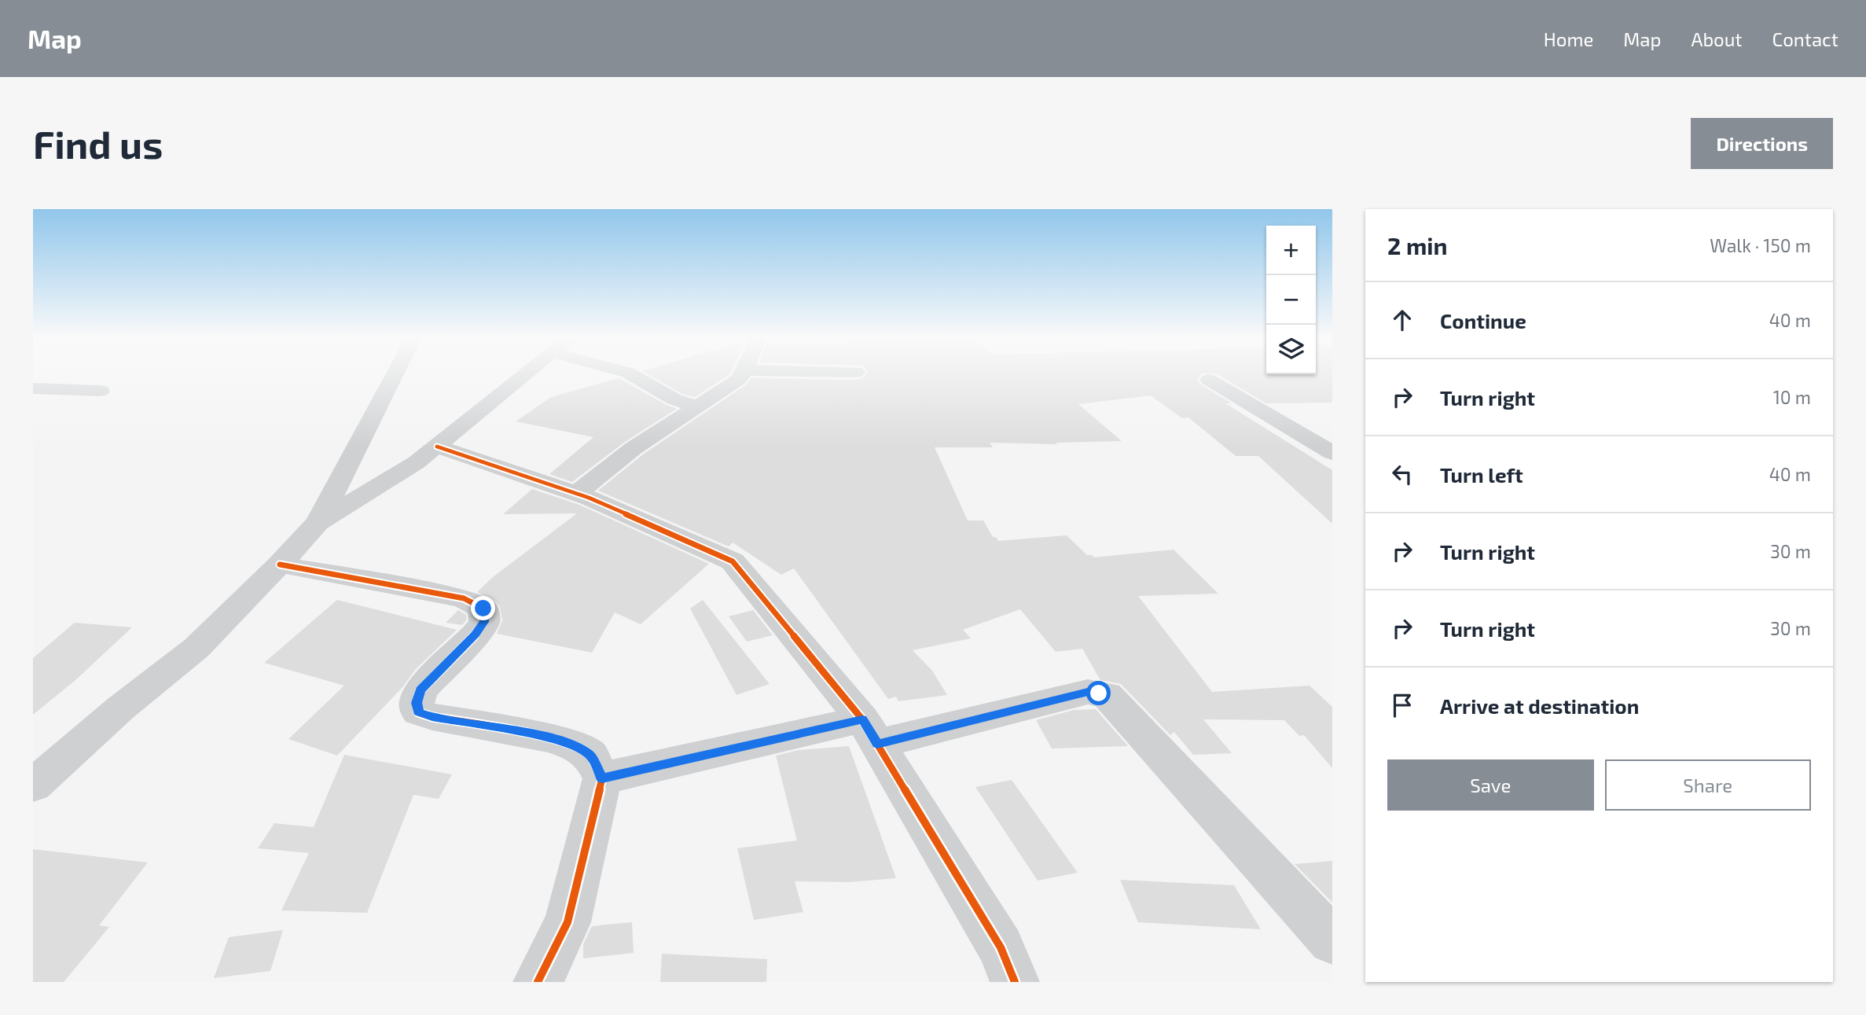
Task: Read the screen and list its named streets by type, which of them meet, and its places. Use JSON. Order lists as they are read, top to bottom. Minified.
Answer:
{"page":{"header":"Map","nav":["Home","Map","About","Contact"],"buttons":["Directions",["Save","Share"]],"title":"Find us","heading":["2 min","Walk · 150 m"],"map_buttons":["+","−"],"list":[["Continue","40 m"],["Turn right","10 m"],["Turn left","40 m"],["Turn right","30 m"],["Turn right","30 m"],"Arrive at destination"]}}
